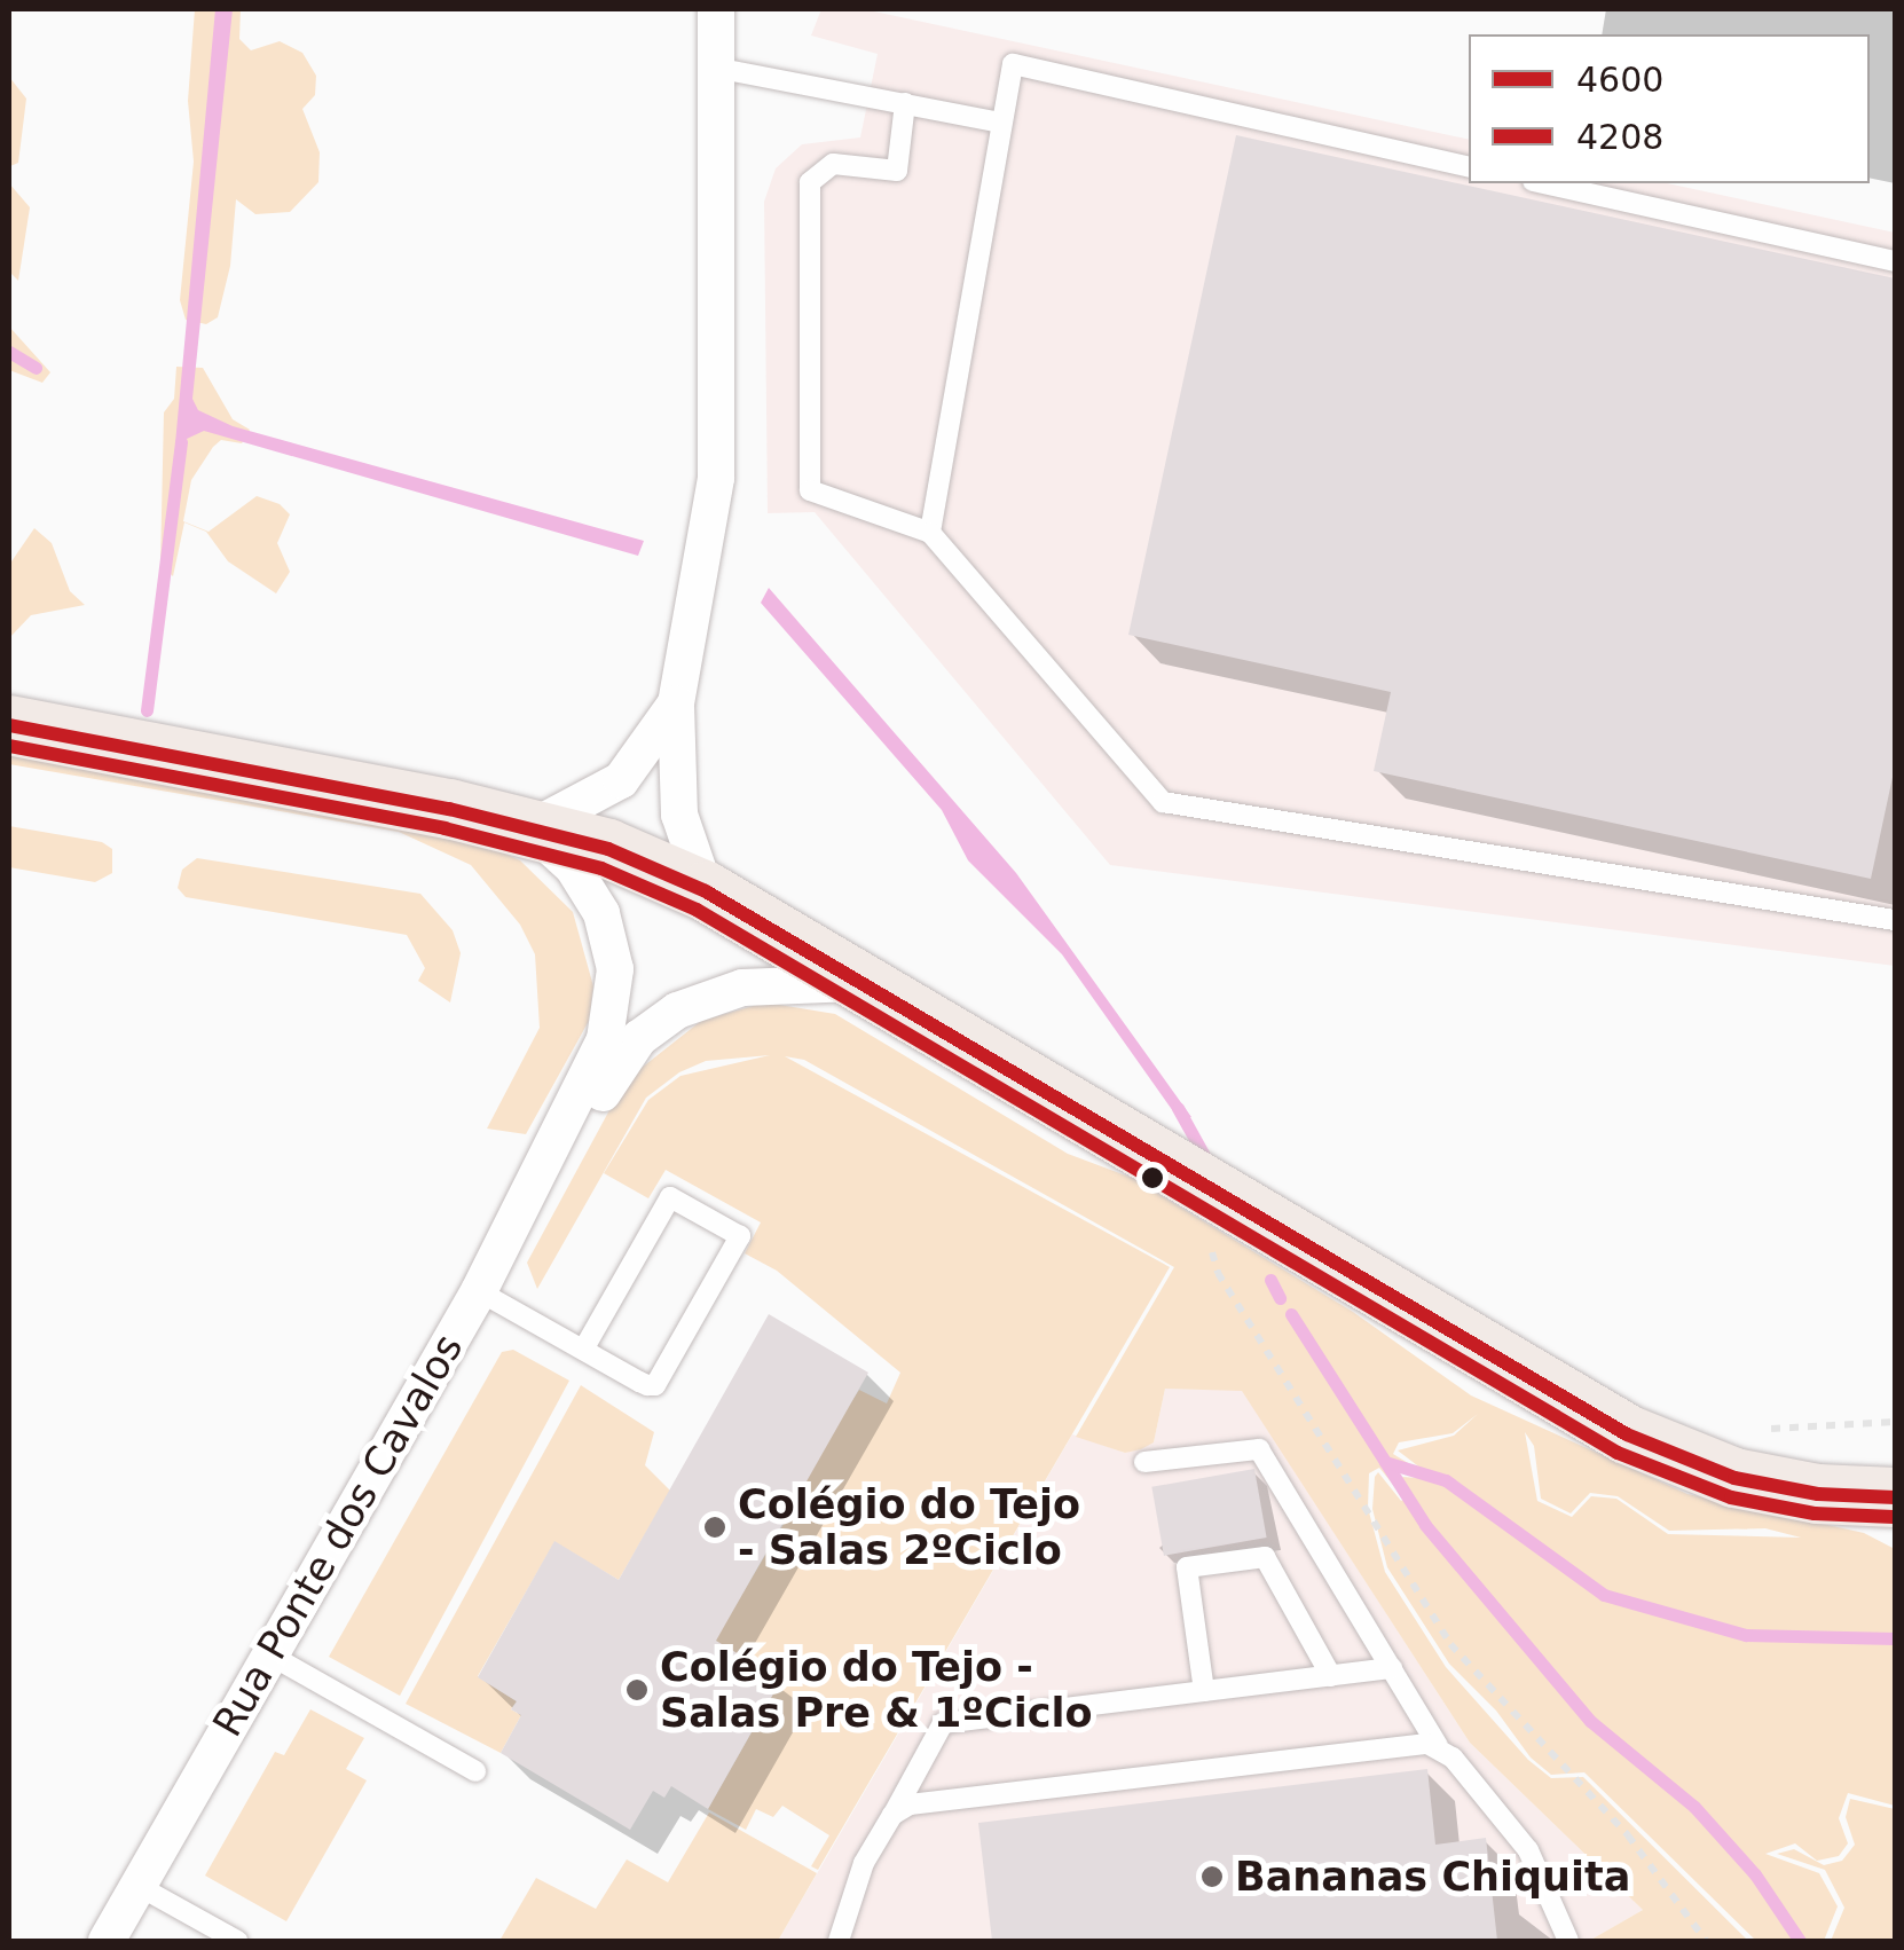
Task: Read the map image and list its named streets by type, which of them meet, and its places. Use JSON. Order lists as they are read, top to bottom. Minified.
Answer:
{"streets":{"street":["Rua Ponte dos Cavalos"]},"places":["Colégio do Tejo - Salas 2ºCiclo","Colégio do Tejo - Salas Pre & 1ºCiclo","Bananas Chiquita"],"lines":["transit line 4600","transit line 4208"],"legend":["4600","4208"]}
